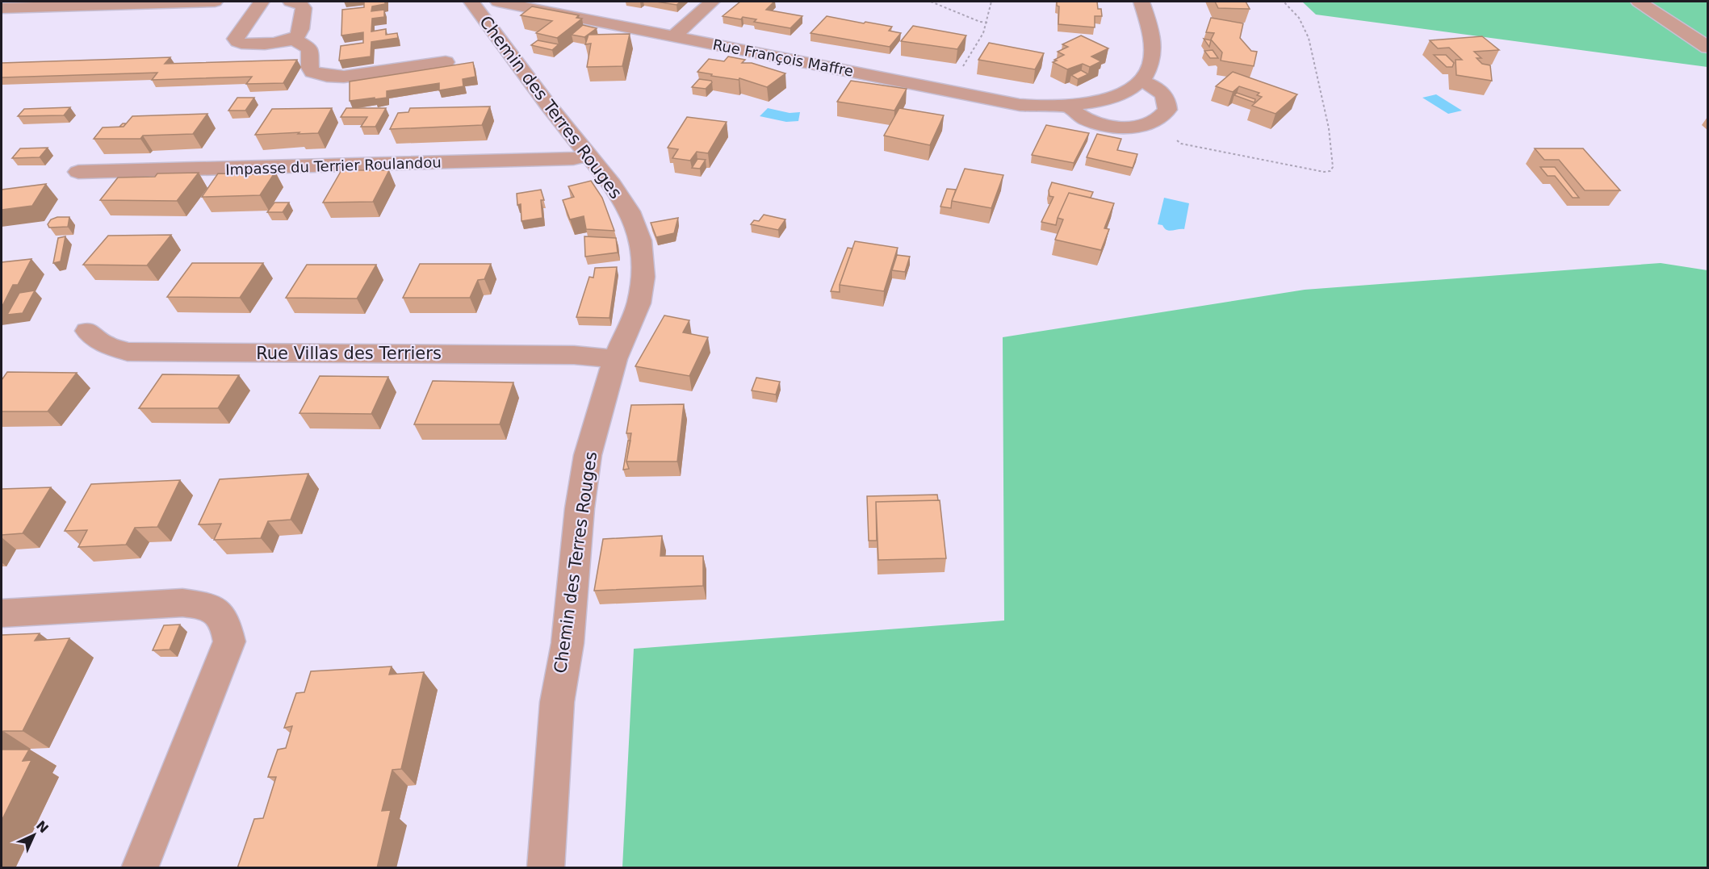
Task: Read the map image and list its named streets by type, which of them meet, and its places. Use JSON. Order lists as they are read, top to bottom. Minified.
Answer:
{"streets":{"street":["Rue François Maffre","Chemin des Terres Rouges","Impasse du Terrier Roulandou","Rue Villas des Terriers"]},"crossings":[["Chemin des Terres Rouges","Impasse du Terrier Roulandou"],["Chemin des Terres Rouges","Rue Villas des Terriers"]],"north":"top right"}
